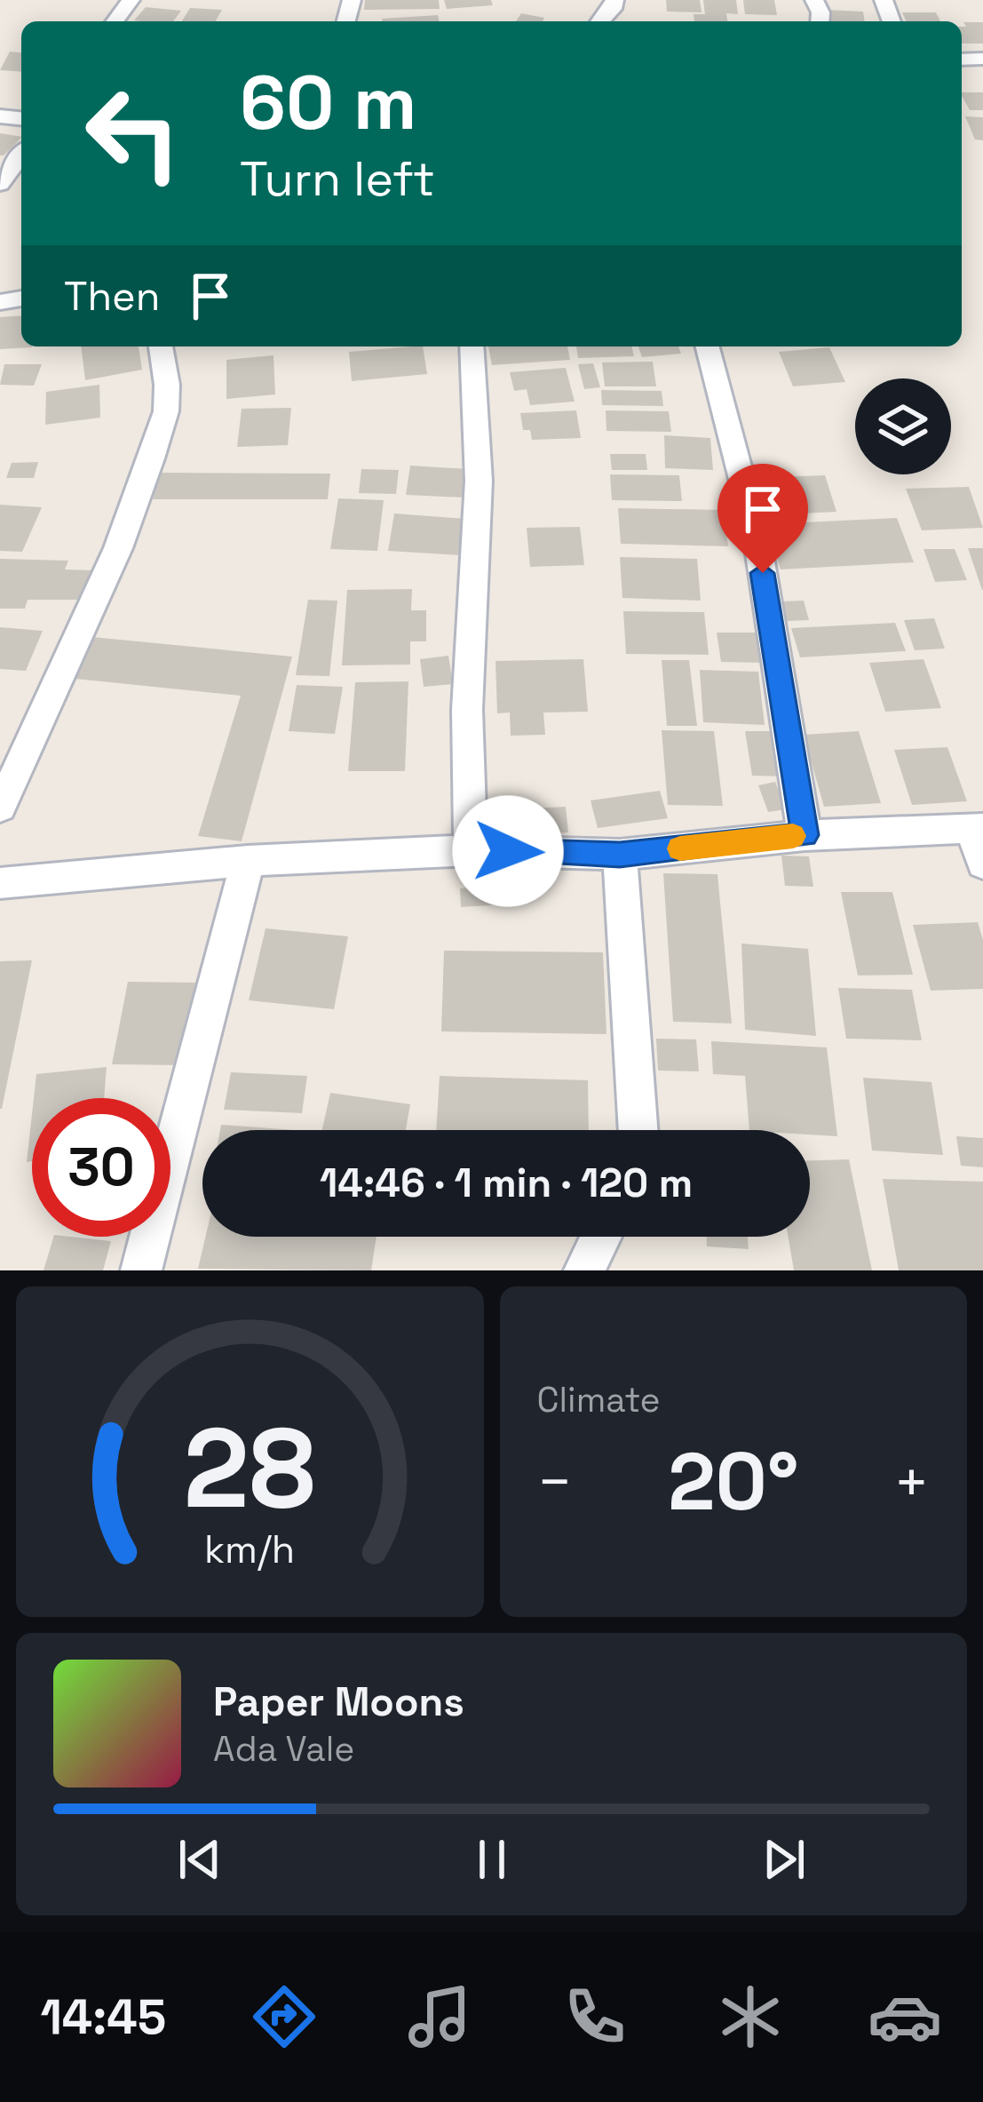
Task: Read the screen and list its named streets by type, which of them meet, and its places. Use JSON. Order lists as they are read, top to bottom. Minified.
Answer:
{"page":{"turn":["60 m","Turn left"],"then":"Then","limit":"30","trip":"14:46 · 1 min · 120 m","tile":"Climate","heat":["−","20°","+"],"song":["Paper Moons","Ada Vale"],"tabs":"14:45","gauge":["28","km/h"]}}
